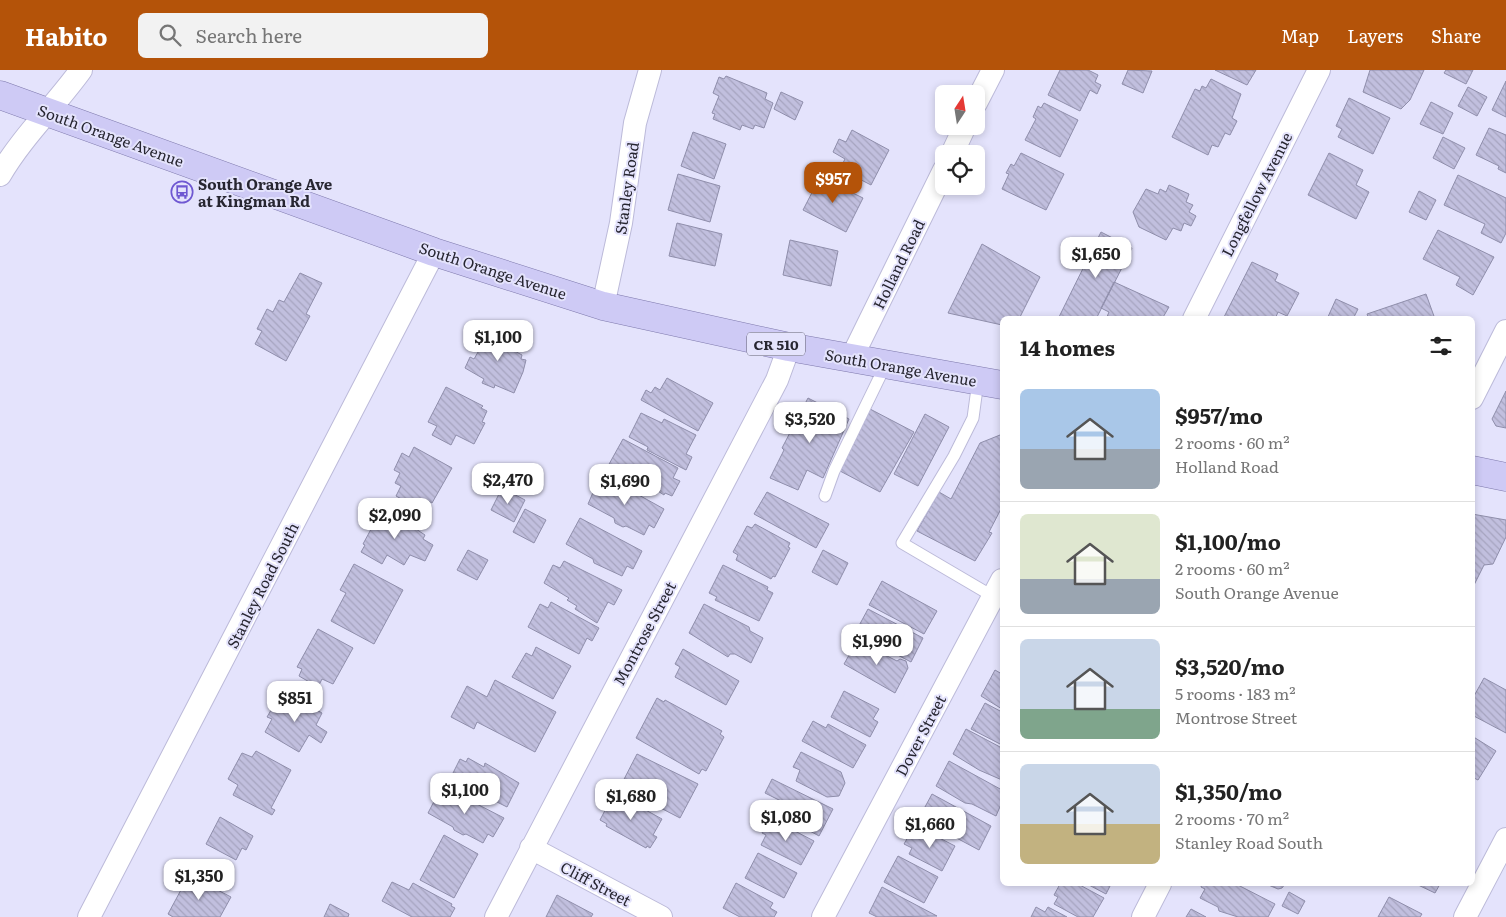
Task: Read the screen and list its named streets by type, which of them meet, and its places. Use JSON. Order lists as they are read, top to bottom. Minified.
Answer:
{"streets":{"main road":["South Orange Avenue","CR 510"],"street":["Stanley Road","Longfellow Avenue","Holland Road","Stanley Road South","Montrose Street","Dover Street","Cliff Street"]},"crossings":[["South Orange Avenue","Stanley Road"],["South Orange Avenue","Holland Road"],["South Orange Avenue","Stanley Road South"],["South Orange Avenue","Montrose Street"],["Montrose Street","Cliff Street"]],"places":{"bus stop":["South Orange Ave at Kingman Rd"]},"north":"top","page":{"header":"Habito","search":"Search here","nav":["Map","Layers","Share"],"price":["$957","$1,650","$1,100","$3,520","$2,470","$1,690","$2,090","$1,990","$851","$1,100","$1,680","$1,080","$1,660","$1,350"],"heading":"14 homes","list":[{"name":"$957/mo","note":"2 rooms · 60 m² · Holland Road"},{"name":"$1,100/mo","note":"2 rooms · 60 m² · South Orange Avenue"},{"name":"$3,520/mo","note":"5 rooms · 183 m² · Montrose Street"},{"name":"$1,350/mo","note":"2 rooms · 70 m² · Stanley Road South"}]}}
